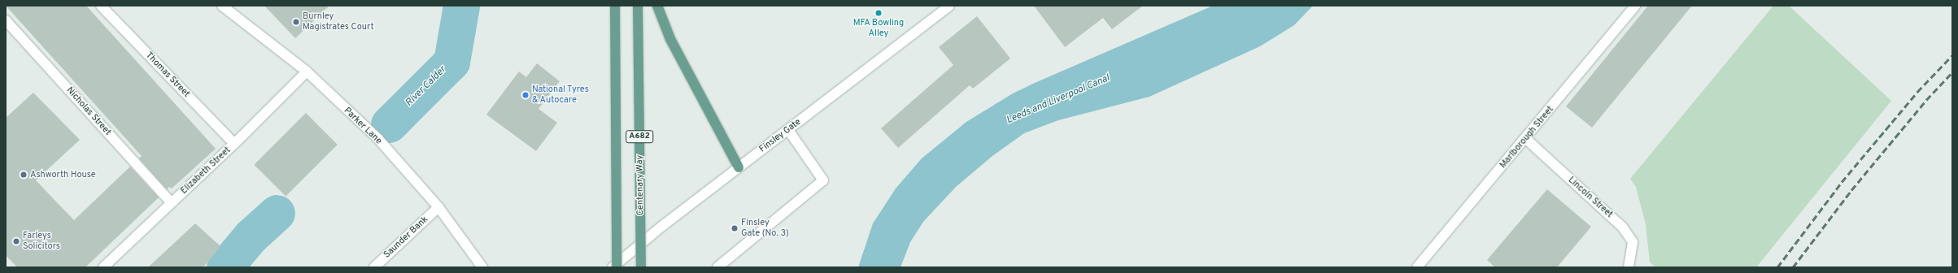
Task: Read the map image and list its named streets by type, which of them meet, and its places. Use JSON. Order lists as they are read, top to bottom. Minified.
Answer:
{"streets":{"main road":["A682","Centenary Way"],"street":["Thomas Street","Nicholas Street","Parker Lane","Finsley Gate","Marlborough Street","Elizabeth Street","Lincoln Street","Saunder Bank"]},"crossings":[["Thomas Street","Elizabeth Street"],["Nicholas Street","Elizabeth Street"],["Parker Lane","Elizabeth Street"],["Parker Lane","Saunder Bank"],["Marlborough Street","Lincoln Street"]],"water":["River Calder","Leeds and Liverpool Canal"],"places":["MFA Bowling Alley","Burnley Magistrates Court","National Tyres & Autocare","Ashworth House","Finsley Gate (No. 3)","Farleys Solicitors"]}
